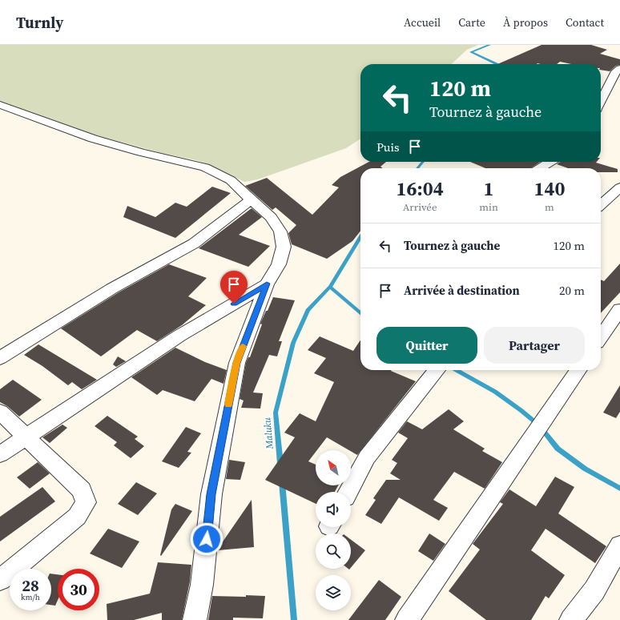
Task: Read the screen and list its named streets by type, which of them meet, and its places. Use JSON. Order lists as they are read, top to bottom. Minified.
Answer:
{"water":["Maluku"],"north":"top left","page":{"header":"Turnly","nav":["Accueil","Carte","À propos","Contact"],"turn":["120 m","Tournez à gauche"],"then":"Puis","eta":["16:04","Arrivée","1","min","140","m"],"list":[{"name":"Tournez à gauche","value":"120 m"},{"name":"Arrivée à destination","value":"20 m"}],"buttons":["Quitter","Partager"],"speed":"28 km/h","limit":"30"}}
